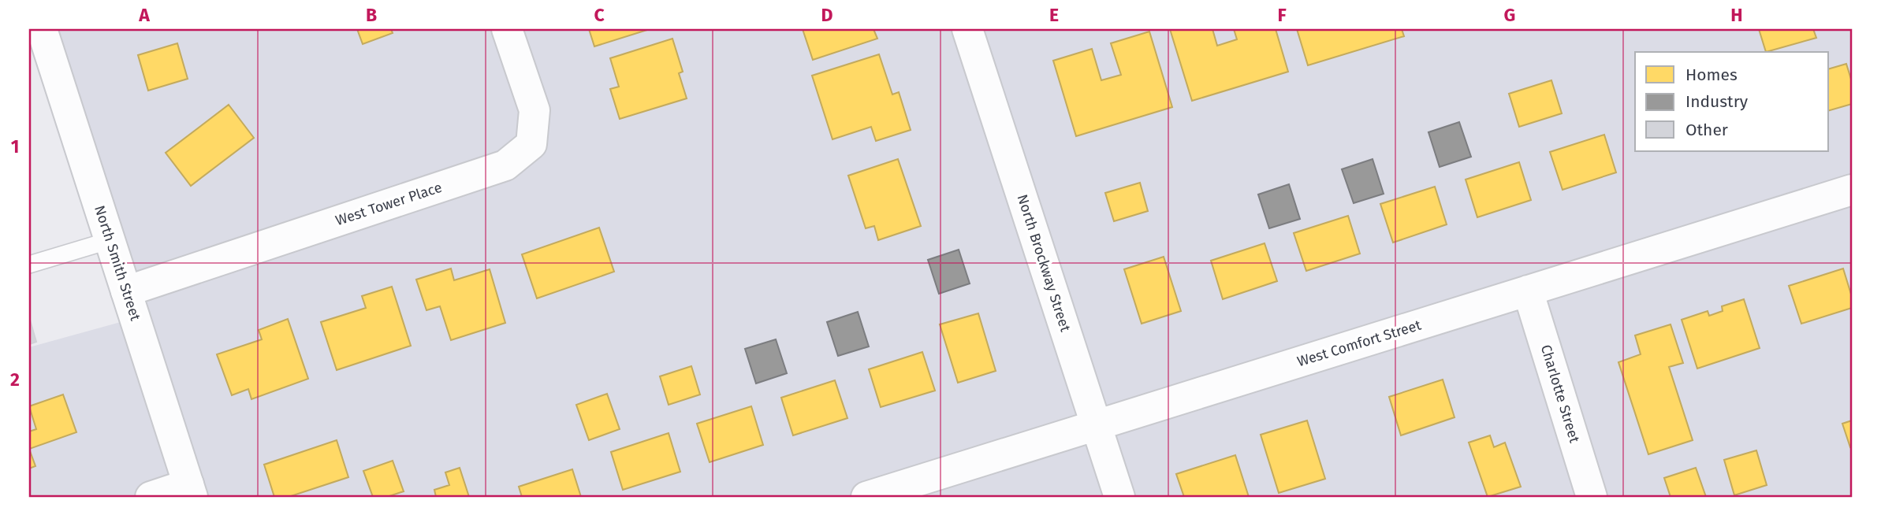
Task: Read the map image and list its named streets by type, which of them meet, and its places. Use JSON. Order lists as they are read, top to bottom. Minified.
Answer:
{"streets":{"street":["West Tower Place","North Smith Street","North Brockway Street","West Comfort Street","Charlotte Street"]},"crossings":[["West Tower Place","North Smith Street"],["North Brockway Street","West Comfort Street"],["West Comfort Street","Charlotte Street"]],"legend":["Homes","Industry","Other"],"grid":{"columns":["A","B","C","D","E","F","G","H"],"rows":["1","2"]}}
